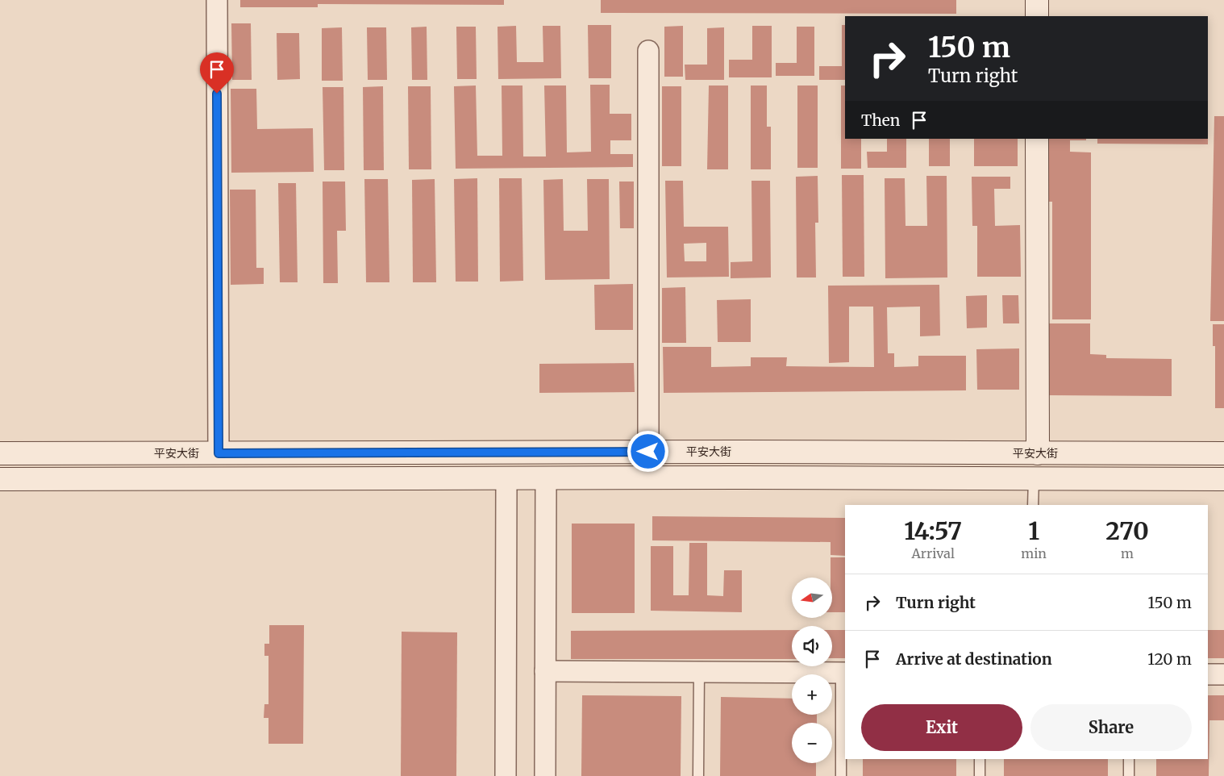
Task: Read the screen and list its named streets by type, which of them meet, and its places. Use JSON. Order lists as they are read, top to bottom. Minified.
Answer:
{"streets":{"main road":["平安大街"]},"north":"left","page":{"turn":["150 m","Turn right"],"then":"Then","eta":["14:57","Arrival","1","min","270","m"],"list":[{"name":"Turn right","value":"150 m"},{"name":"Arrive at destination","value":"120 m"}],"map_buttons":["+","−"],"buttons":["Exit","Share"]}}
